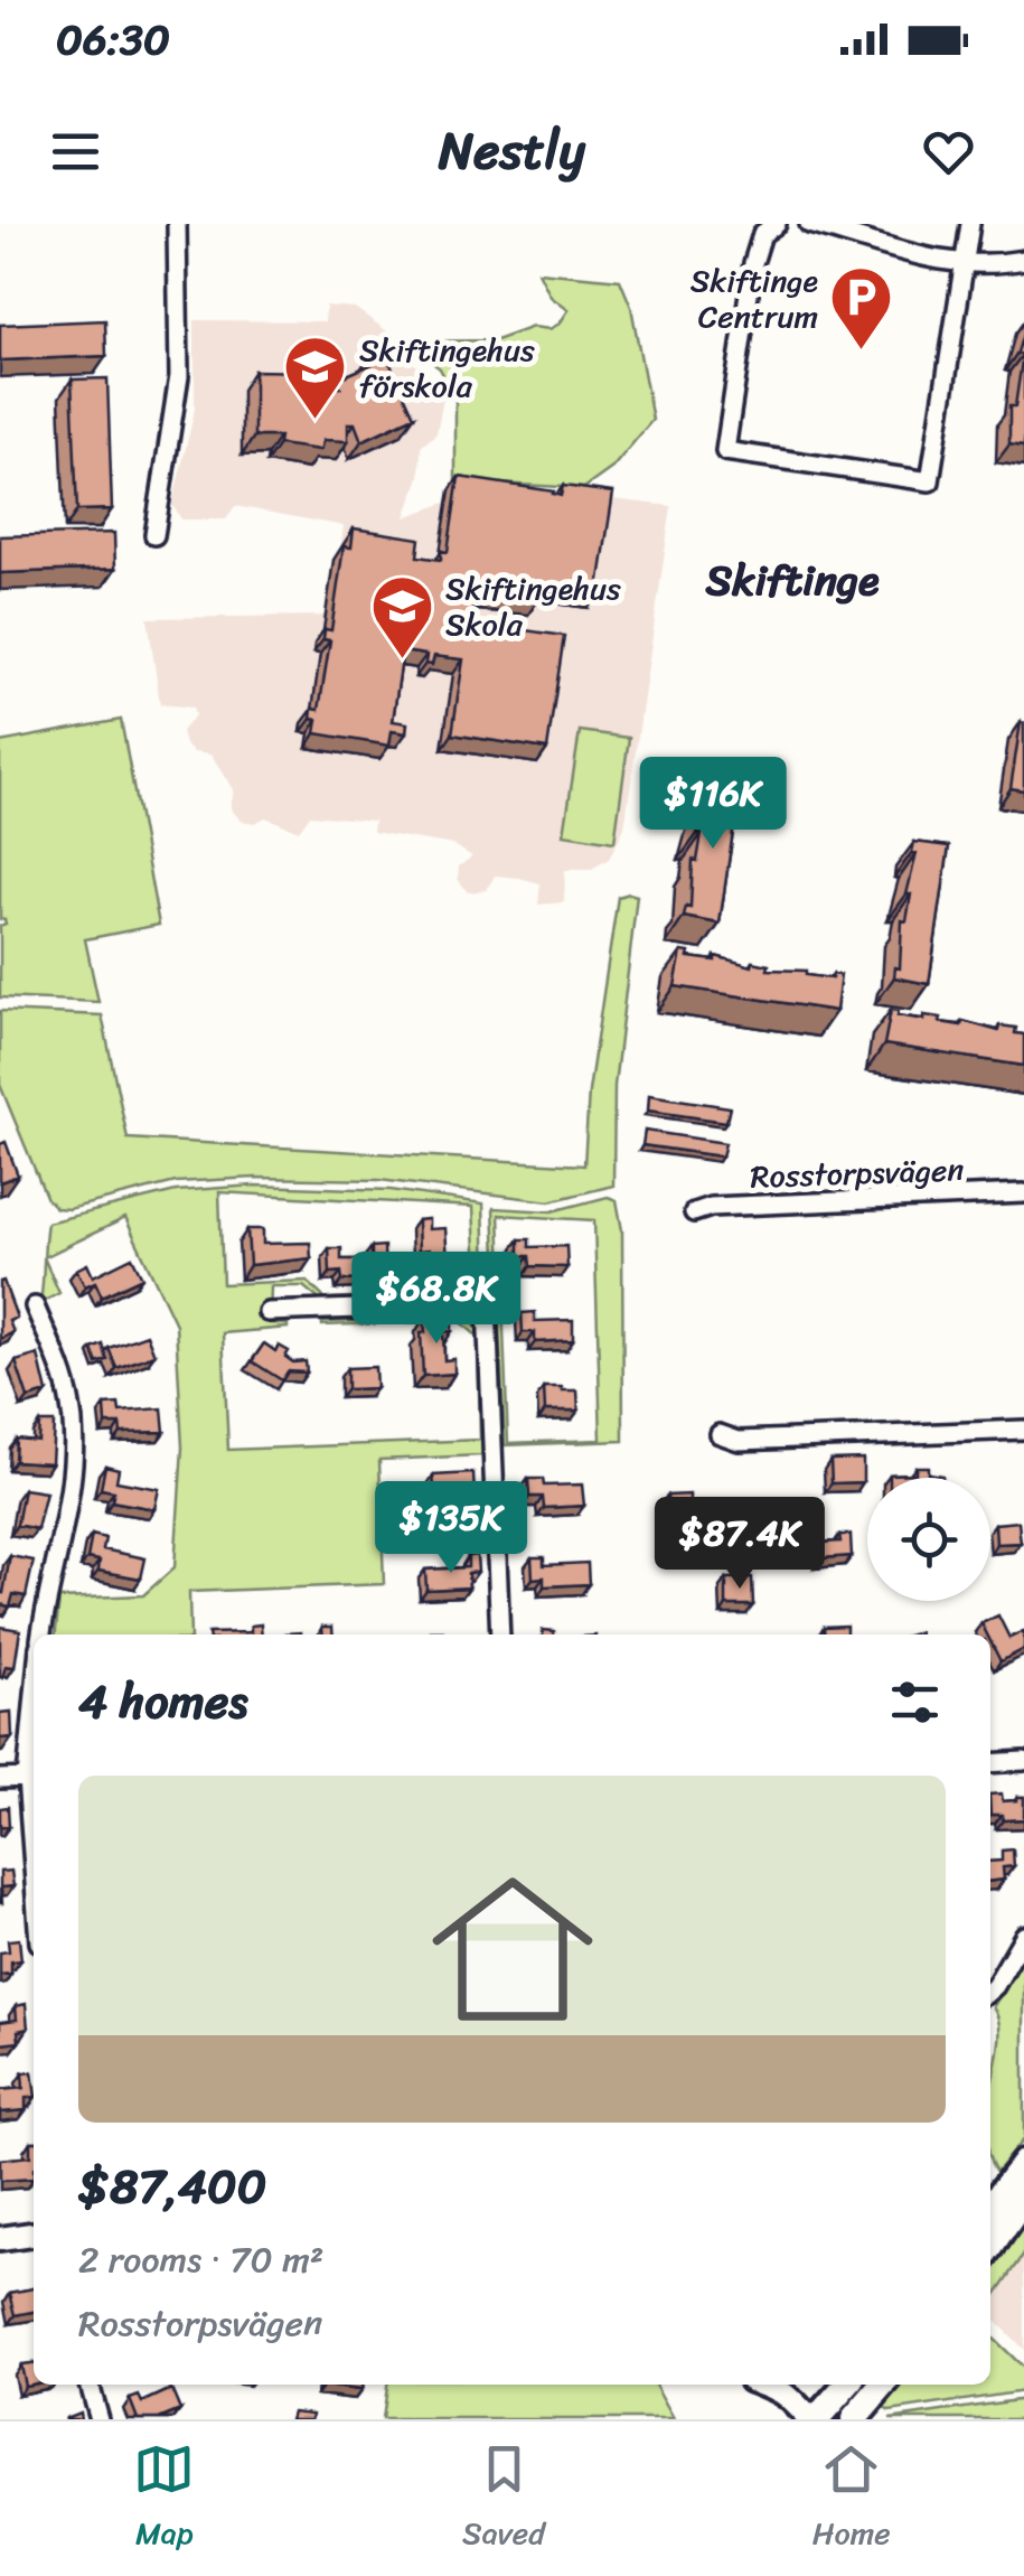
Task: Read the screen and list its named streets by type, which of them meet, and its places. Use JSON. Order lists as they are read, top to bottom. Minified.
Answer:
{"streets":{"street":["Rosstorpsvägen"]},"districts":["Skiftinge"],"places":{"parking":["Skiftinge Centrum"],"school or university":["Skiftingehus förskola","Skiftingehus Skola"]},"page":{"status":"06:30","header":"Nestly","price":["$116K","$68.8K","$135K","$87.4K"],"heading":"4 homes","list":[{"name":"$87,400","note":"2 rooms · 70 m² · Rosstorpsvägen"}],"tabs":["Map","Saved","Home"]}}
